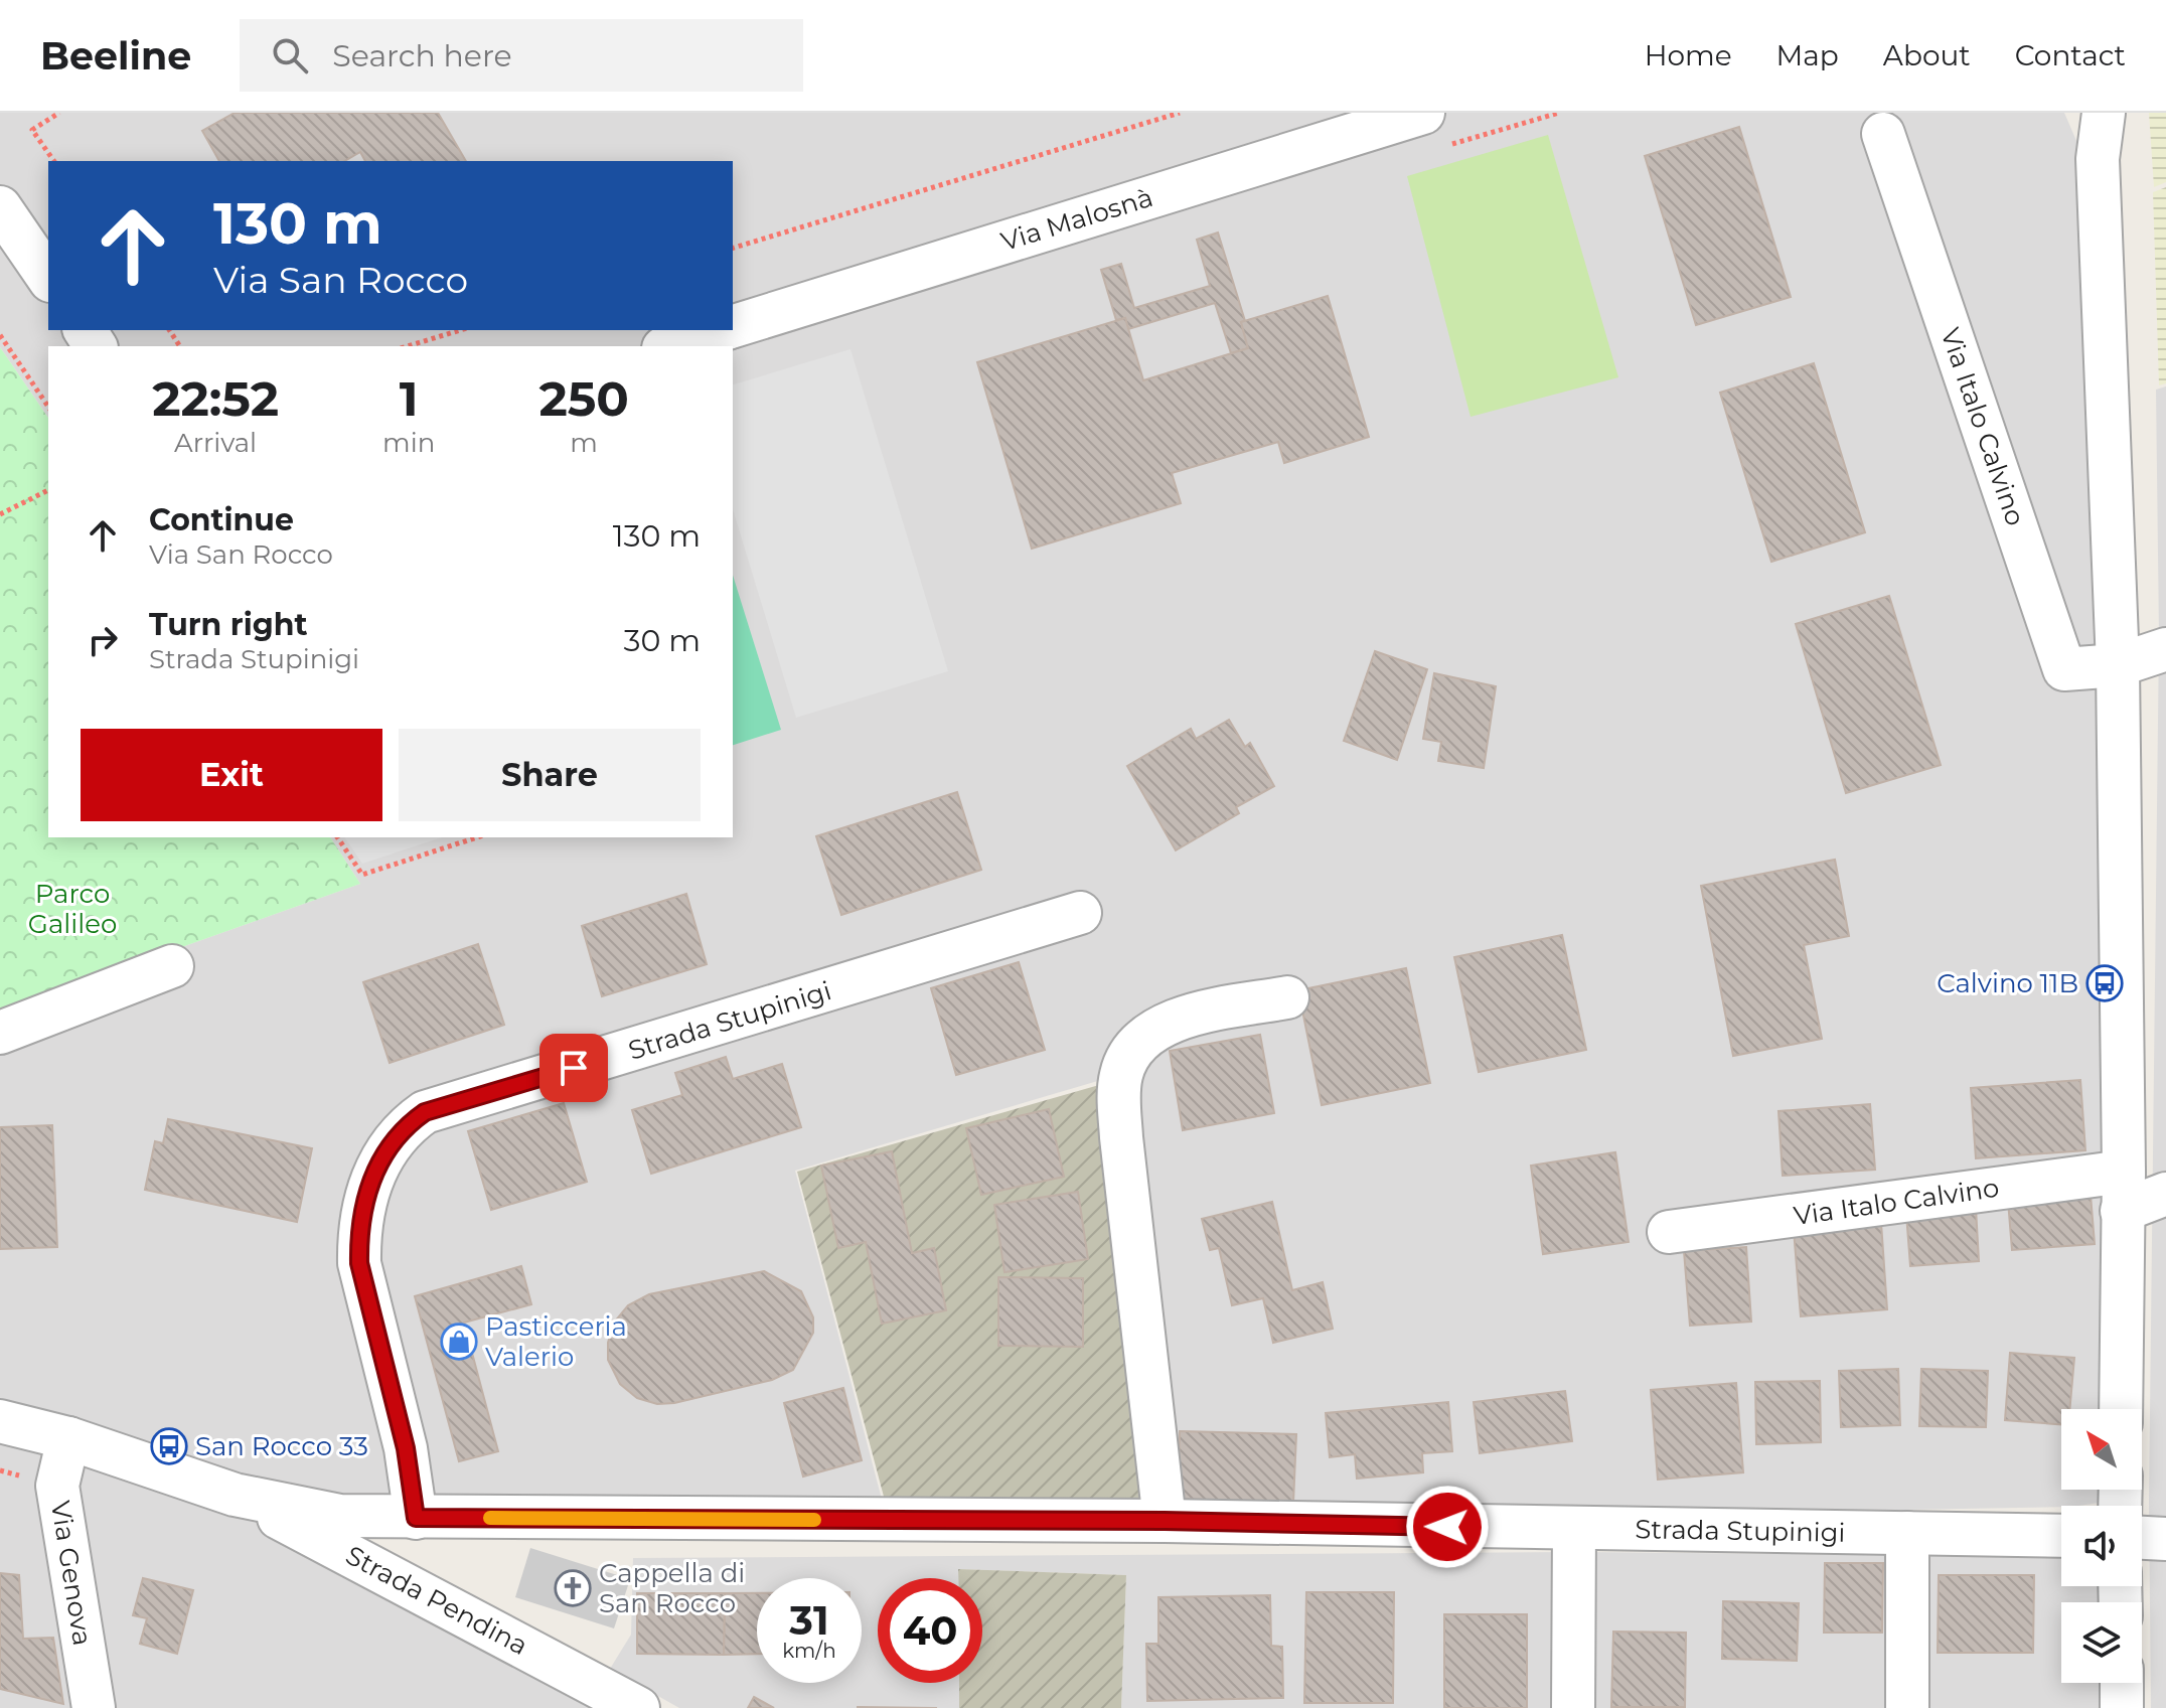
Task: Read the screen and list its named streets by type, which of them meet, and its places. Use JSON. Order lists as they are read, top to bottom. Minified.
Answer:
{"streets":{"street":["Via Malosnà","Via Italo Calvino","Strada Stupinigi","Via Genova","Strada Pendina"]},"crossings":[["Strada Stupinigi","Strada Pendina"]],"parks":["Parco Galileo"],"places":{"bus stop":["Calvino 11B","San Rocco 33"],"shop":["Pasticceria Valerio"],"church":["Cappella di San Rocco"]},"north":"top left","page":{"header":"Beeline","search":"Search here","nav":["Home","Map","About","Contact"],"turn":["130 m","Via San Rocco"],"eta":["22:52","Arrival","1","min","250","m"],"list":[{"name":"Continue","note":"Via San Rocco","value":"130 m"},{"name":"Turn right","note":"Strada Stupinigi","value":"30 m"}],"buttons":["Exit","Share"],"speed":"31 km/h","limit":"40"}}
